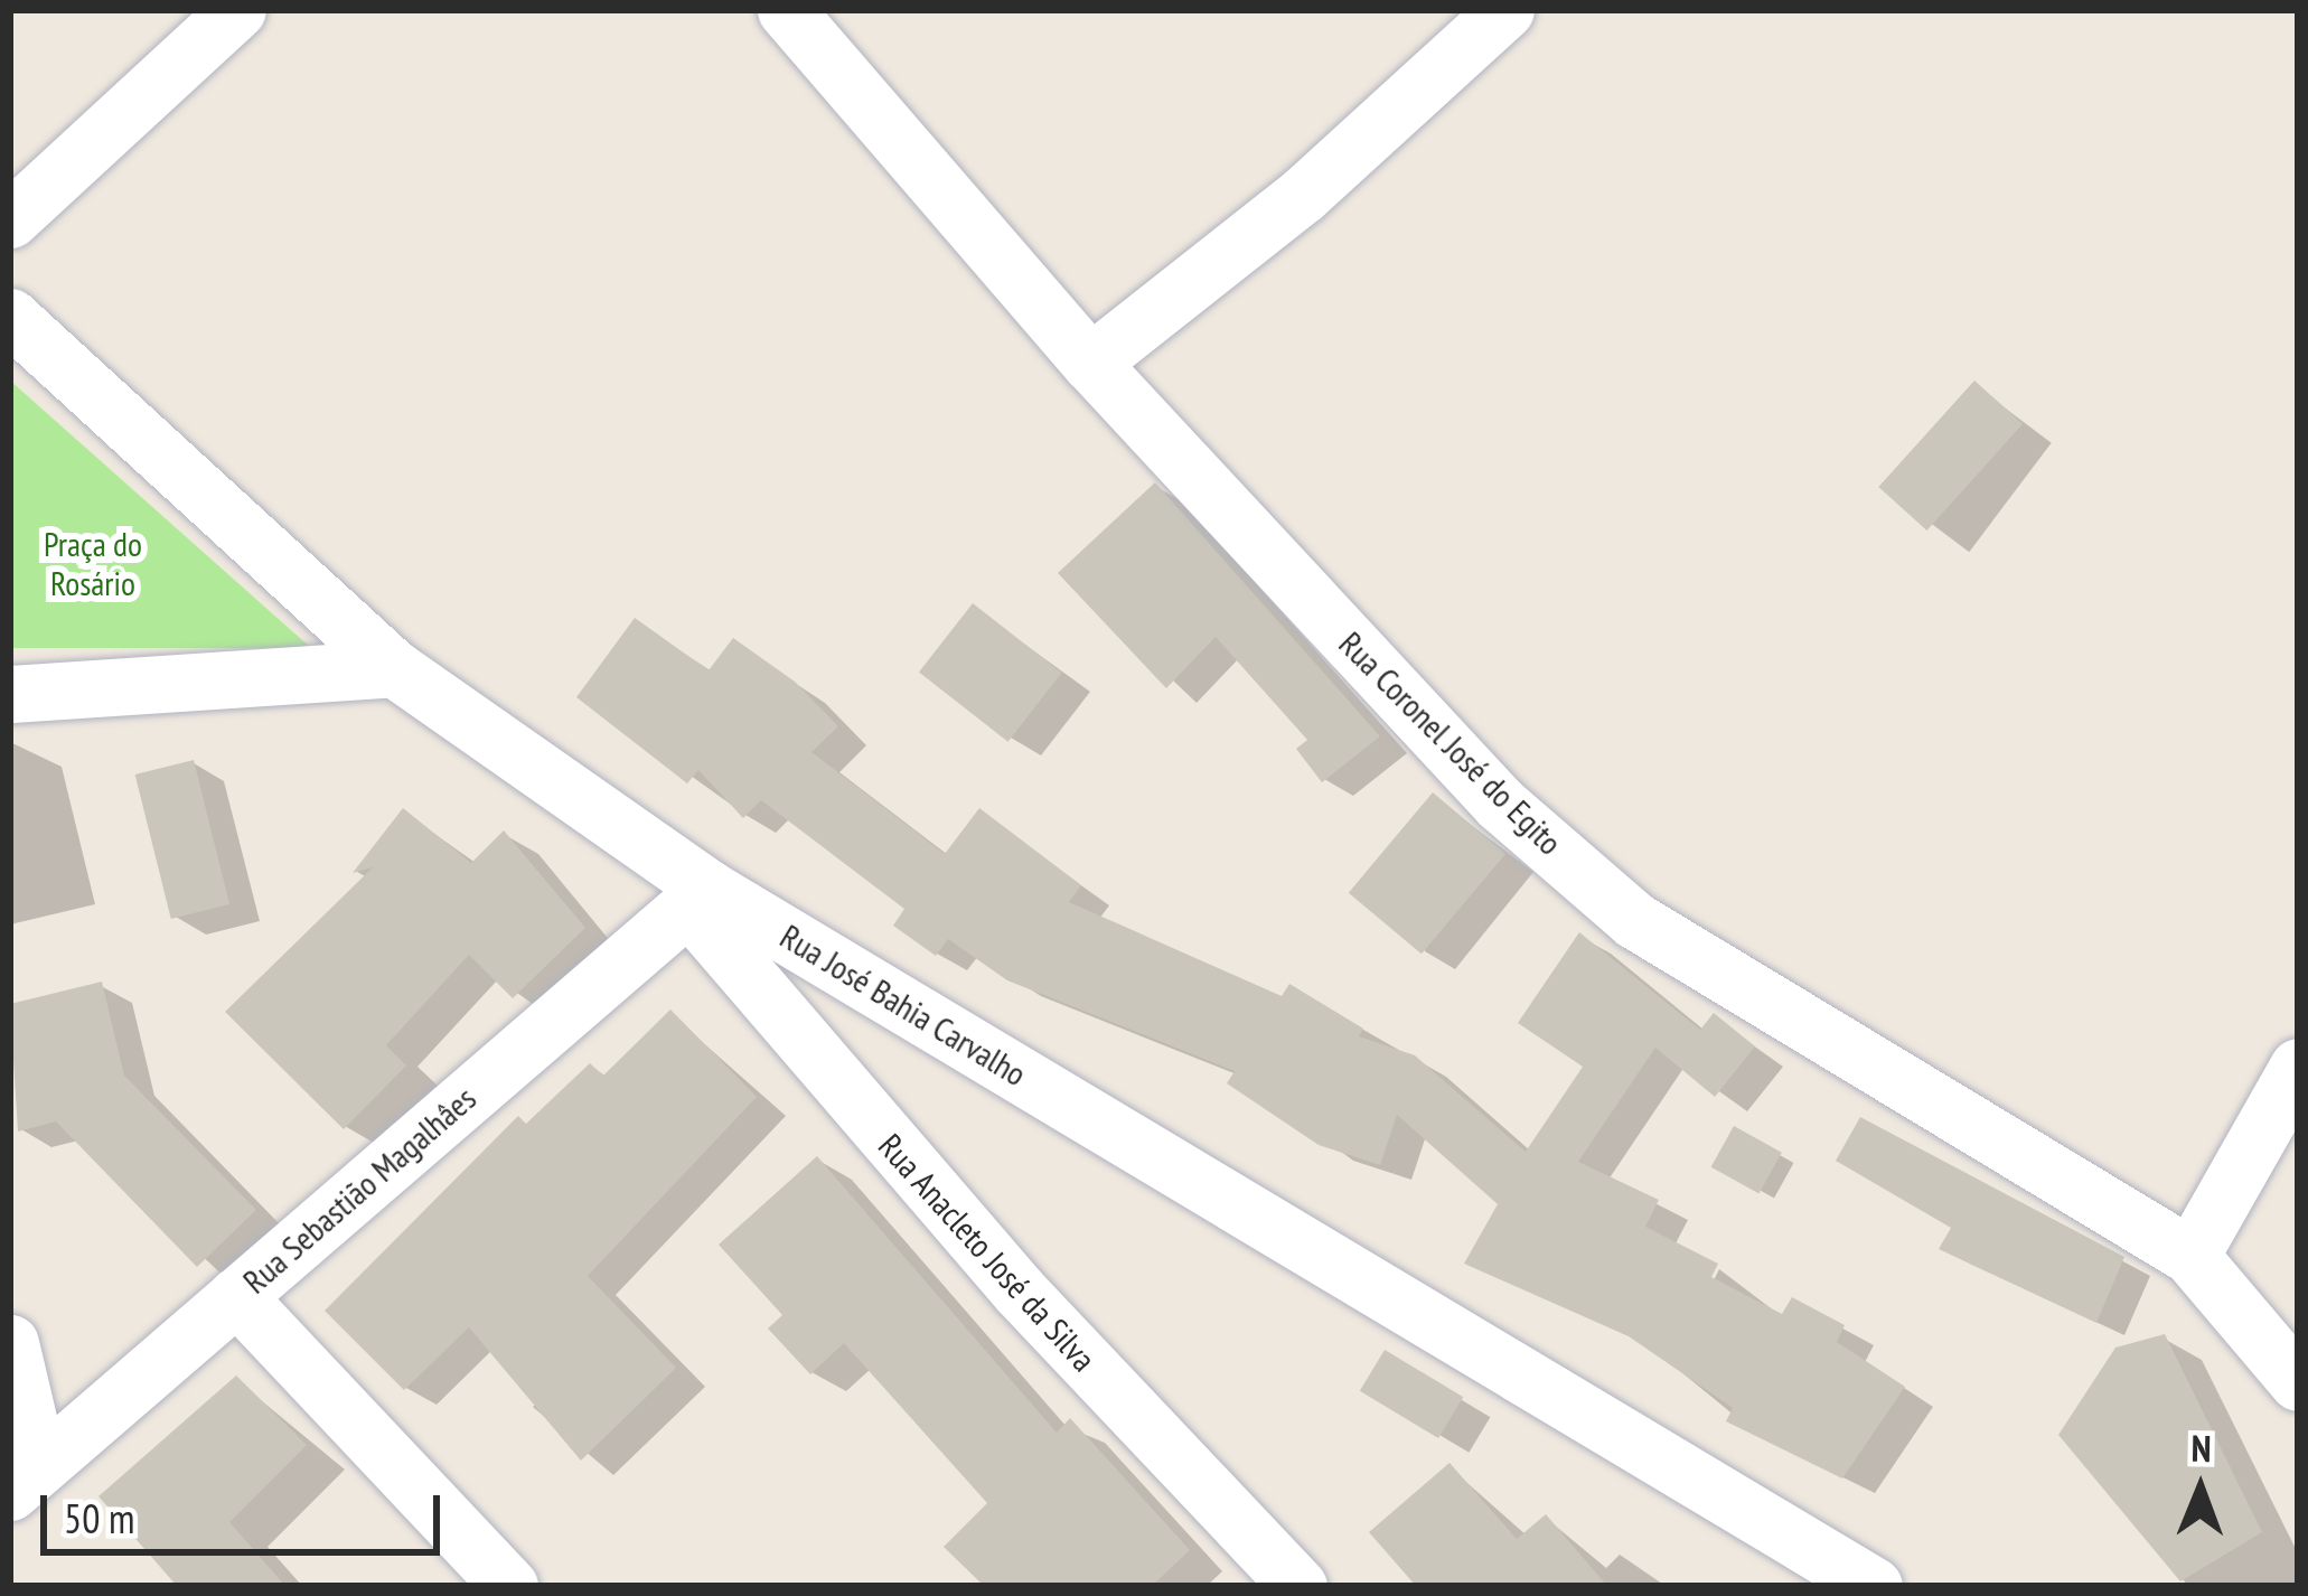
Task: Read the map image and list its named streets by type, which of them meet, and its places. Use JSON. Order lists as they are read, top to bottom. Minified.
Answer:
{"streets":{"street":["Rua Coronel José do Egito","Rua José Bahia Carvalho","Rua Sebastião Magalhâes","Rua Anacleto José da Silva"]},"crossings":[["Rua José Bahia Carvalho","Rua Sebastião Magalhâes"],["Rua José Bahia Carvalho","Rua Anacleto José da Silva"],["Rua Sebastião Magalhâes","Rua Anacleto José da Silva"]],"parks":["Praça do Rosário"],"scale_bar":"50 m","north":"top"}
